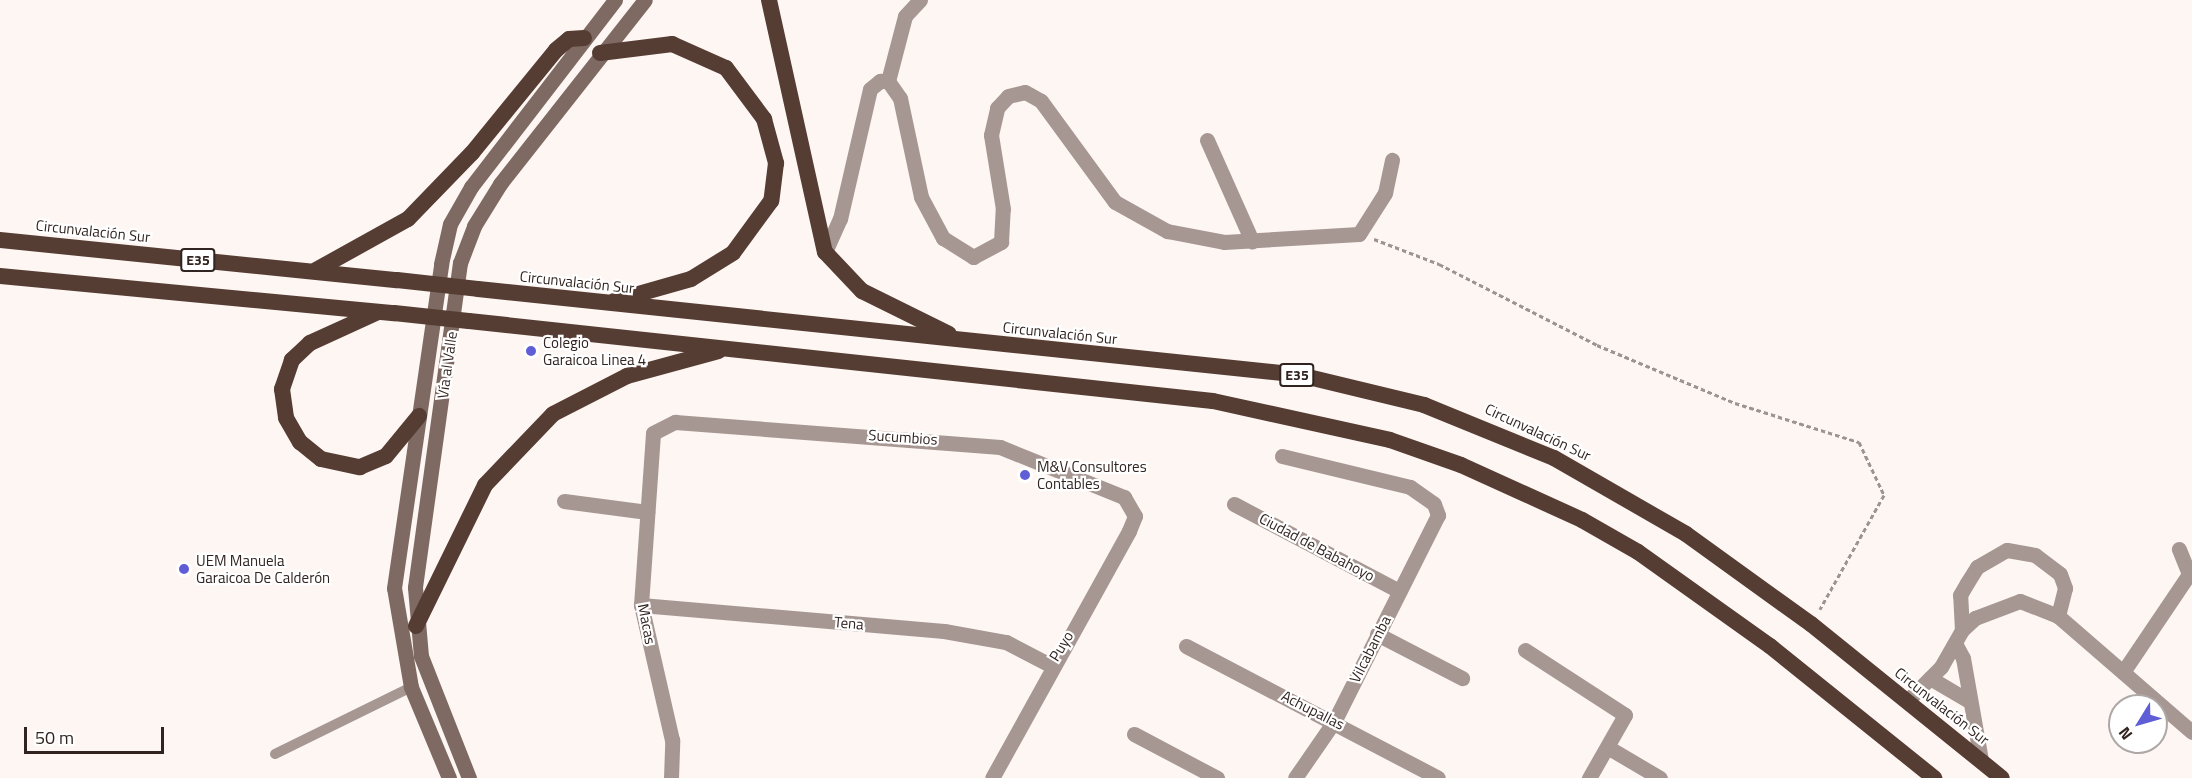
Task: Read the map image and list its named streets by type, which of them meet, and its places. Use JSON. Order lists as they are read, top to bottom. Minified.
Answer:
{"streets":{"highway":["Circunvalación Sur","E35"],"main road":["Vía al Valle"],"street":["Sucumbios","Ciudad de Babahoyo","Tena","Macas","Puyo","Vilcabamba","Achupallas"]},"crossings":[["Sucumbios","Macas"],["Sucumbios","Puyo"],["Ciudad de Babahoyo","Vilcabamba"],["Tena","Macas"],["Tena","Puyo"],["Vilcabamba","Achupallas"]],"places":["Colegio Garaicoa Linea 4","M&V Consultores Contables","UEM Manuela Garaicoa De Calderón"],"scale_bar":"50 m","north":"bottom left"}
